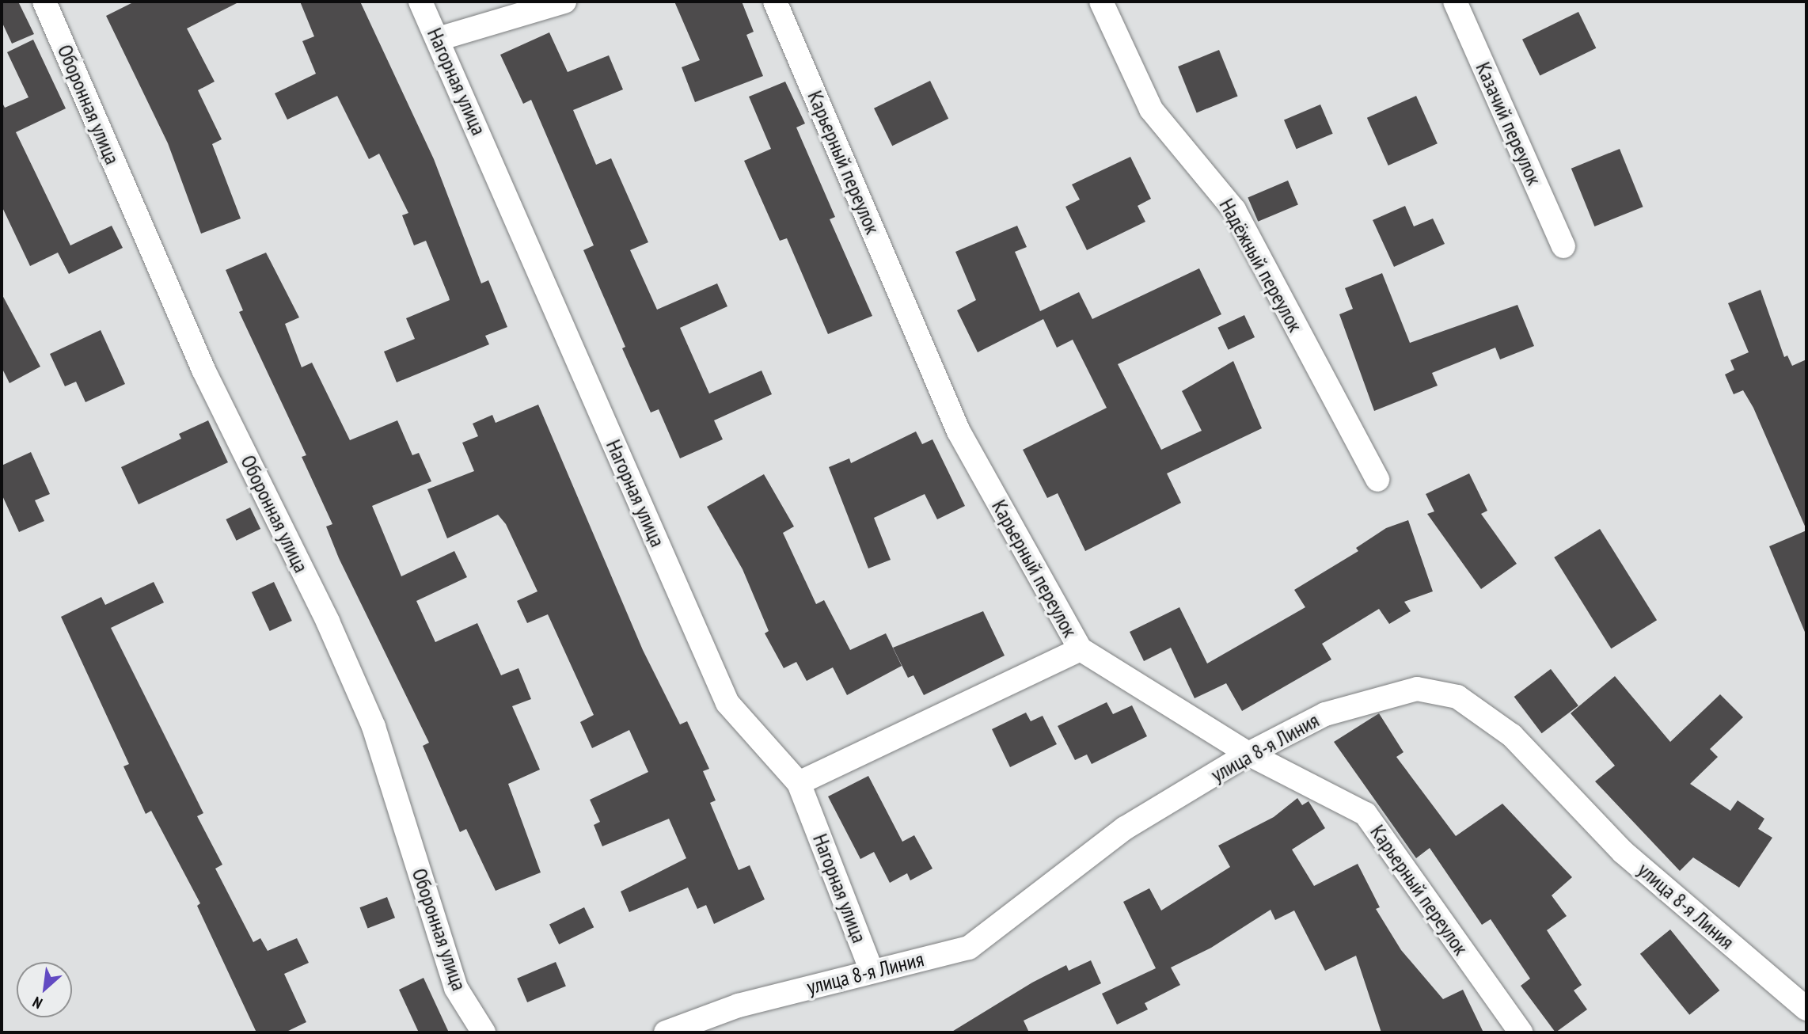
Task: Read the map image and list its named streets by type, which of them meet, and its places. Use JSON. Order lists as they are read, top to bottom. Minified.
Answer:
{"streets":{"street":["Нагорная улица","Оборонная улица","Казачий переулок","Карьерный переулок","Надёжный переулок","улица 8-я Линия"]},"crossings":[["Нагорная улица","улица 8-я Линия"],["Карьерный переулок","улица 8-я Линия"]],"north":"bottom left"}
